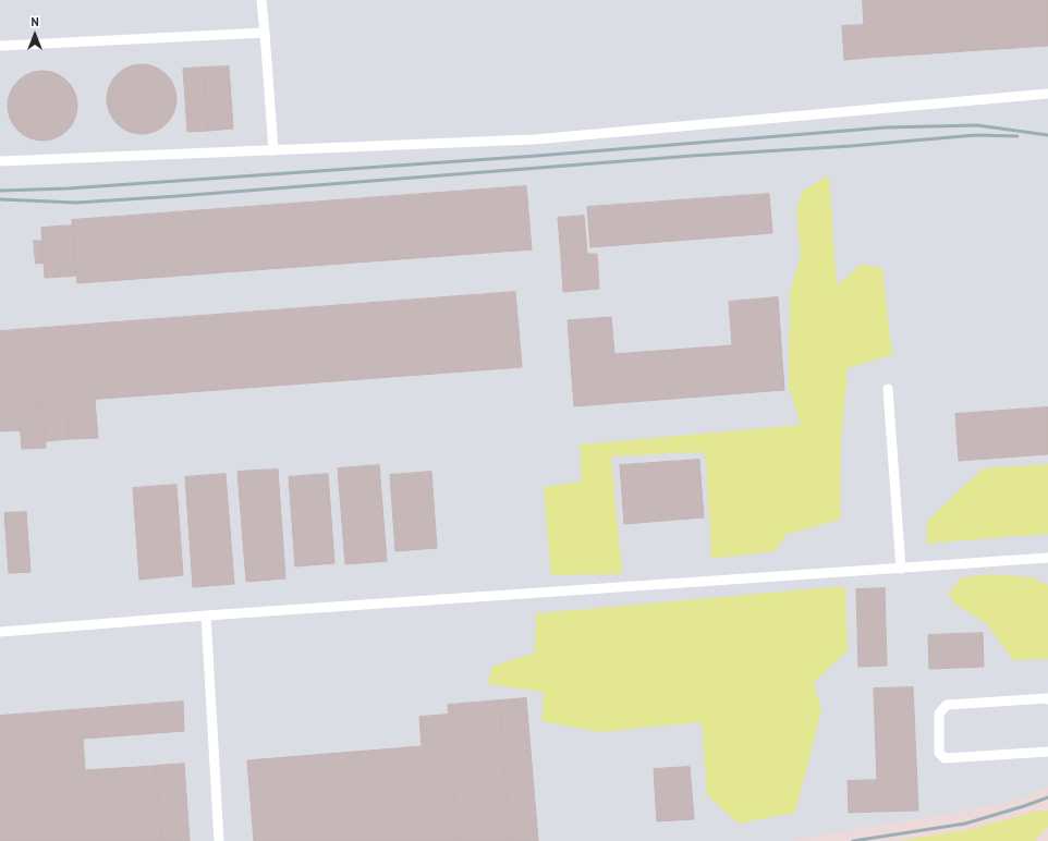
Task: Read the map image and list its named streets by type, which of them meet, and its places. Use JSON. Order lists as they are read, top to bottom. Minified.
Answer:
{"north":"top"}
